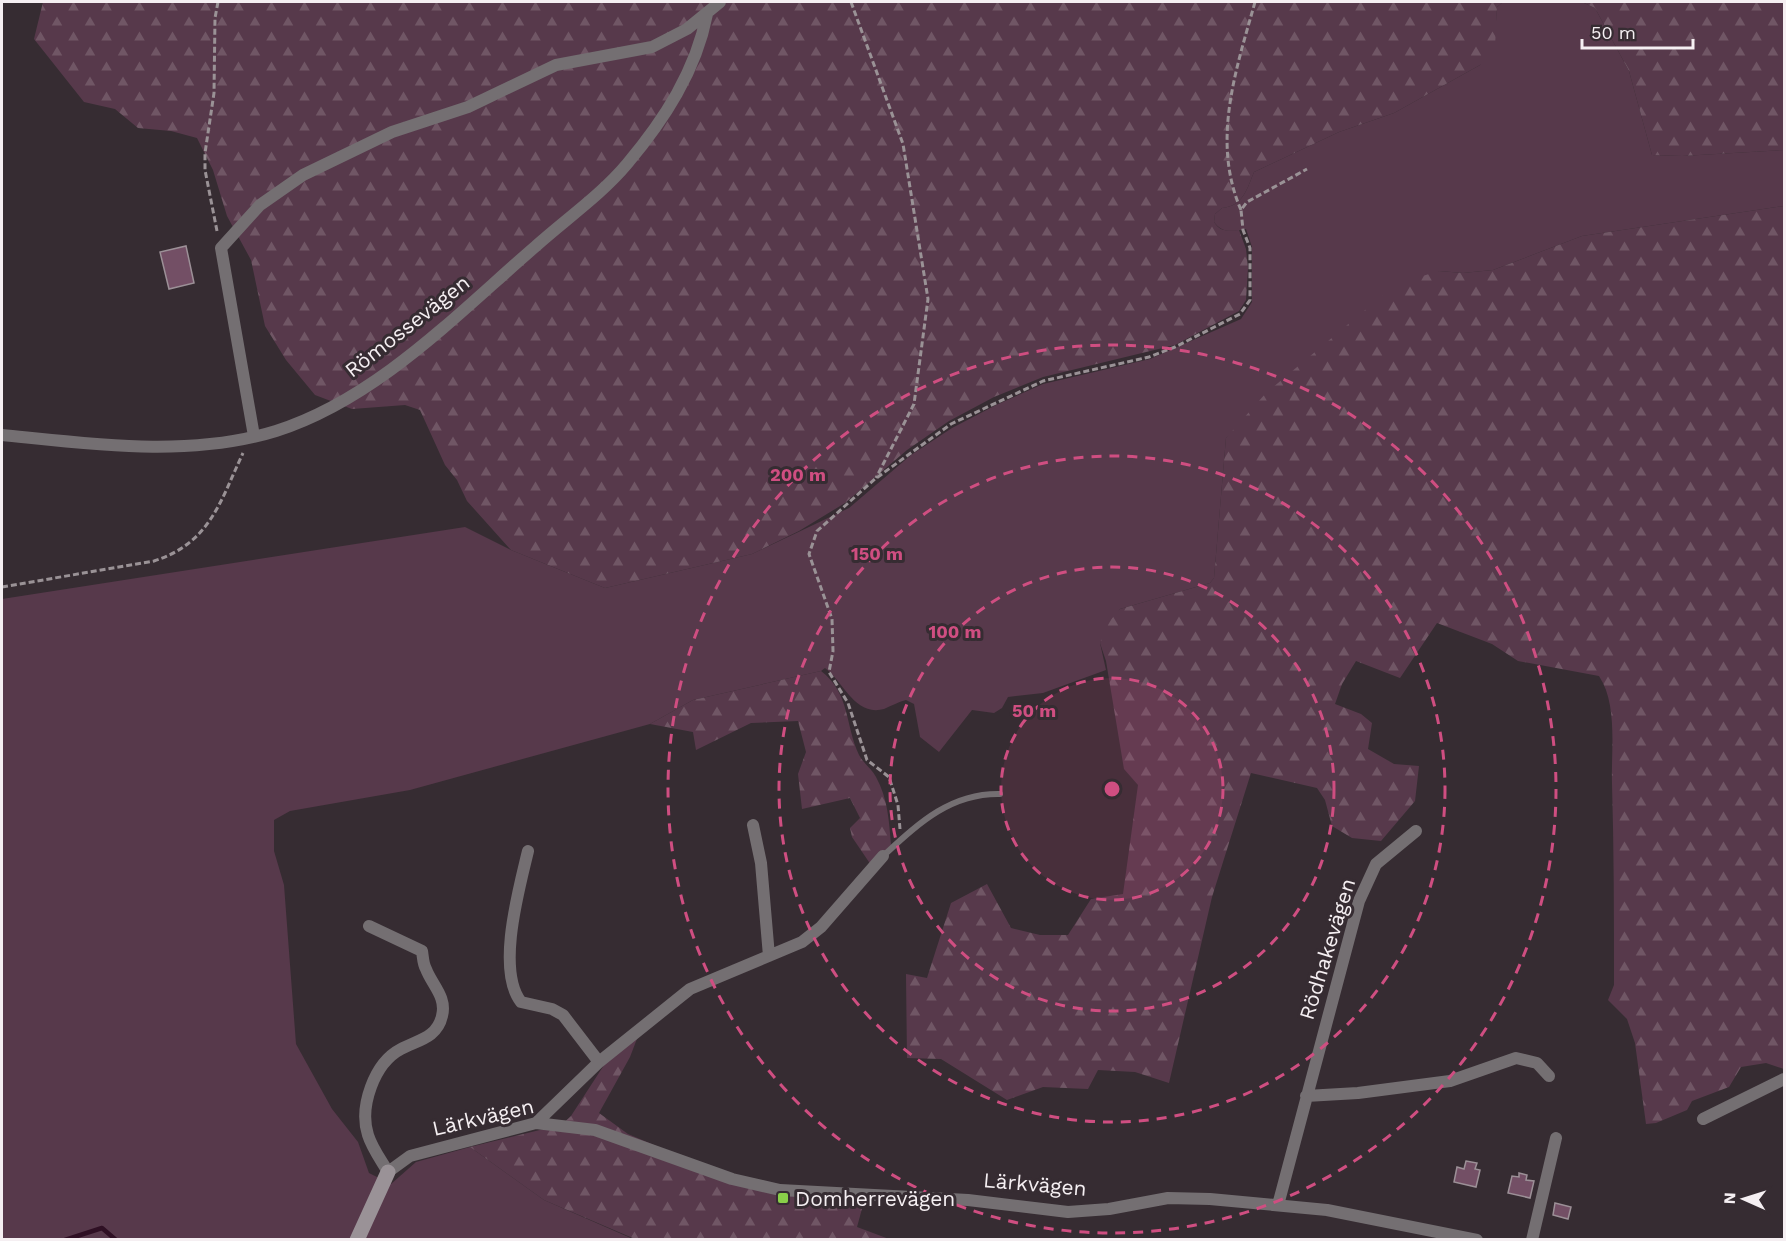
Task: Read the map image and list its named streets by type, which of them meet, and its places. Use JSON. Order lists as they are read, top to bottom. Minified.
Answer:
{"streets":{"street":["Römossevägen","Rödhakevägen","Lärkvägen"]},"crossings":[["Rödhakevägen","Lärkvägen"]],"places":{"transit":["Domherrevägen"]},"scale_bar":"50 m","north":"left","rings":["200 m","150 m","100 m","50 m"]}
